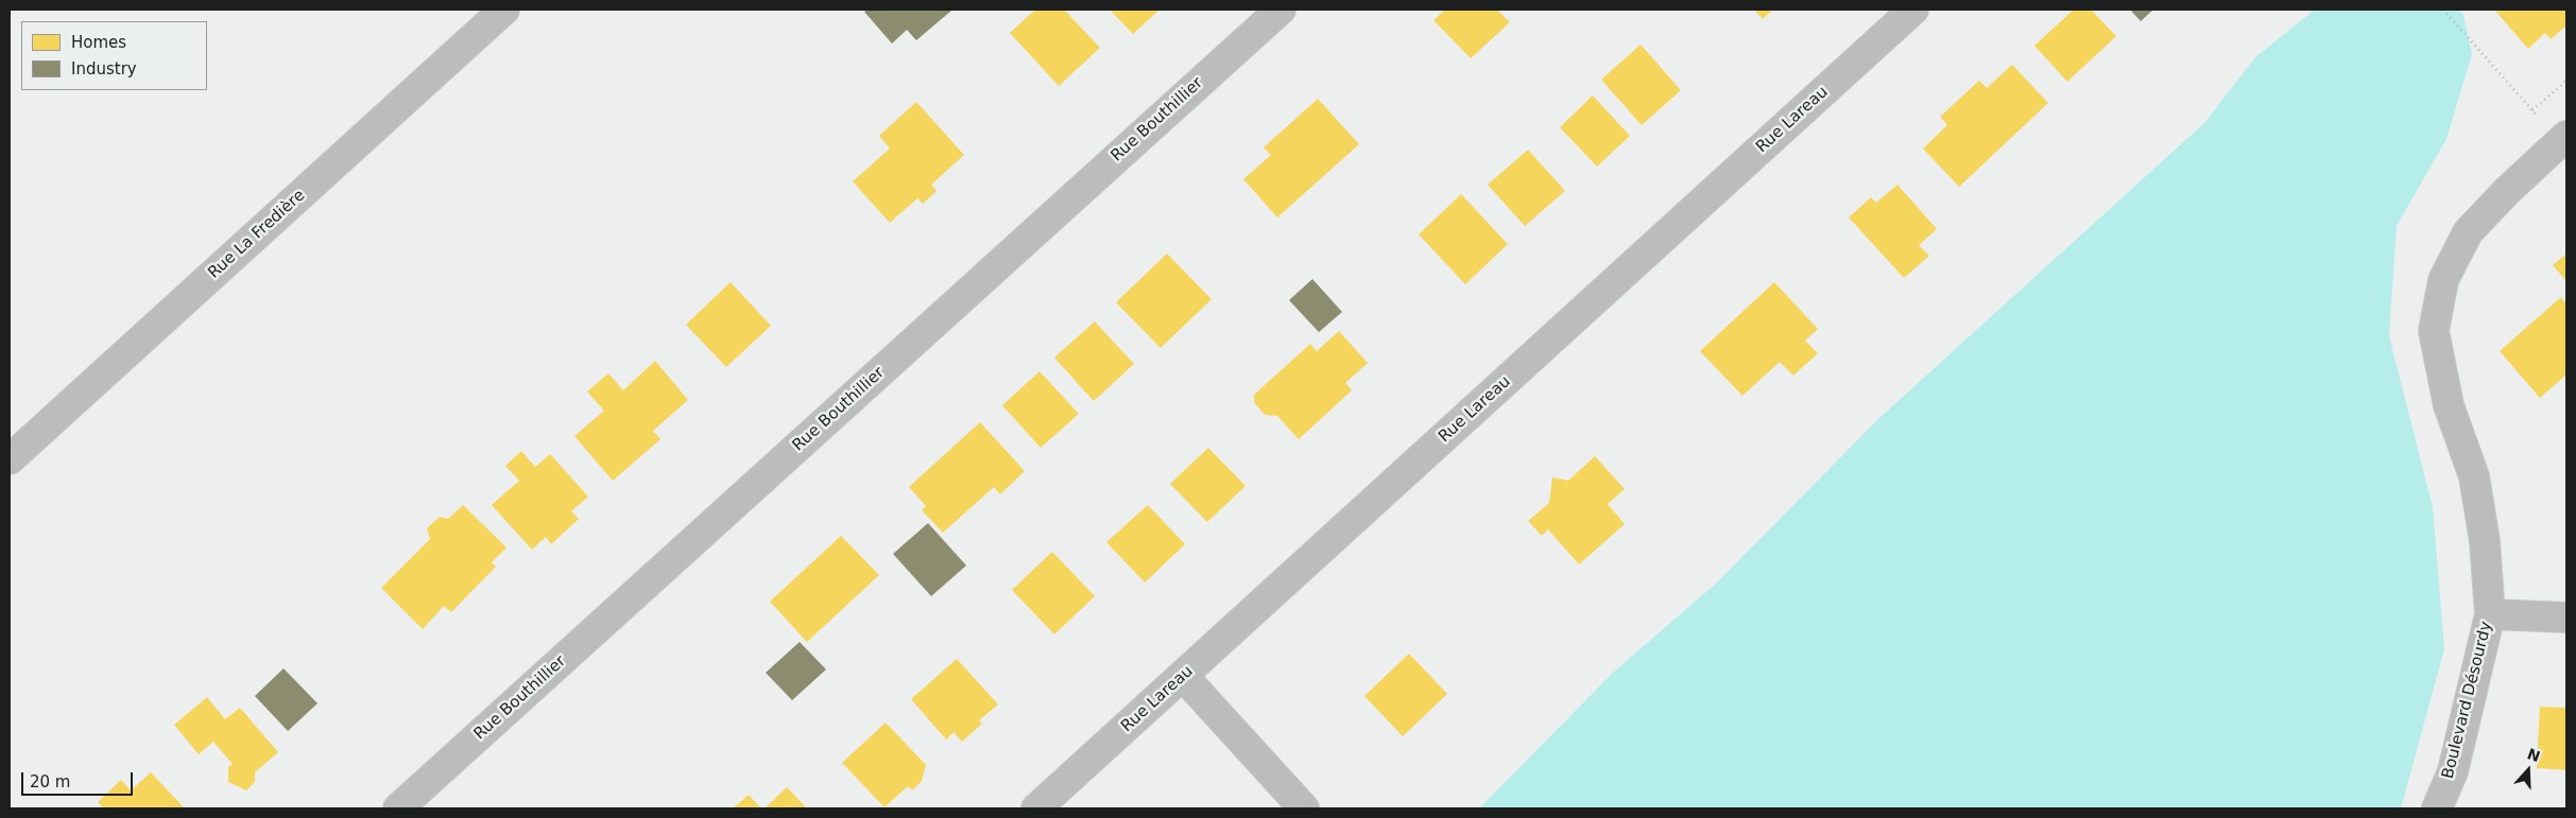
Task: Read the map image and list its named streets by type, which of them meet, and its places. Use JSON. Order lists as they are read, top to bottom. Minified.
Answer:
{"streets":{"street":["Rue Bouthillier","Rue Lareau","Rue La Fredière","Boulevard Désourdy"]},"legend":["Homes","Industry"],"scale_bar":"20 m","north":"top"}
